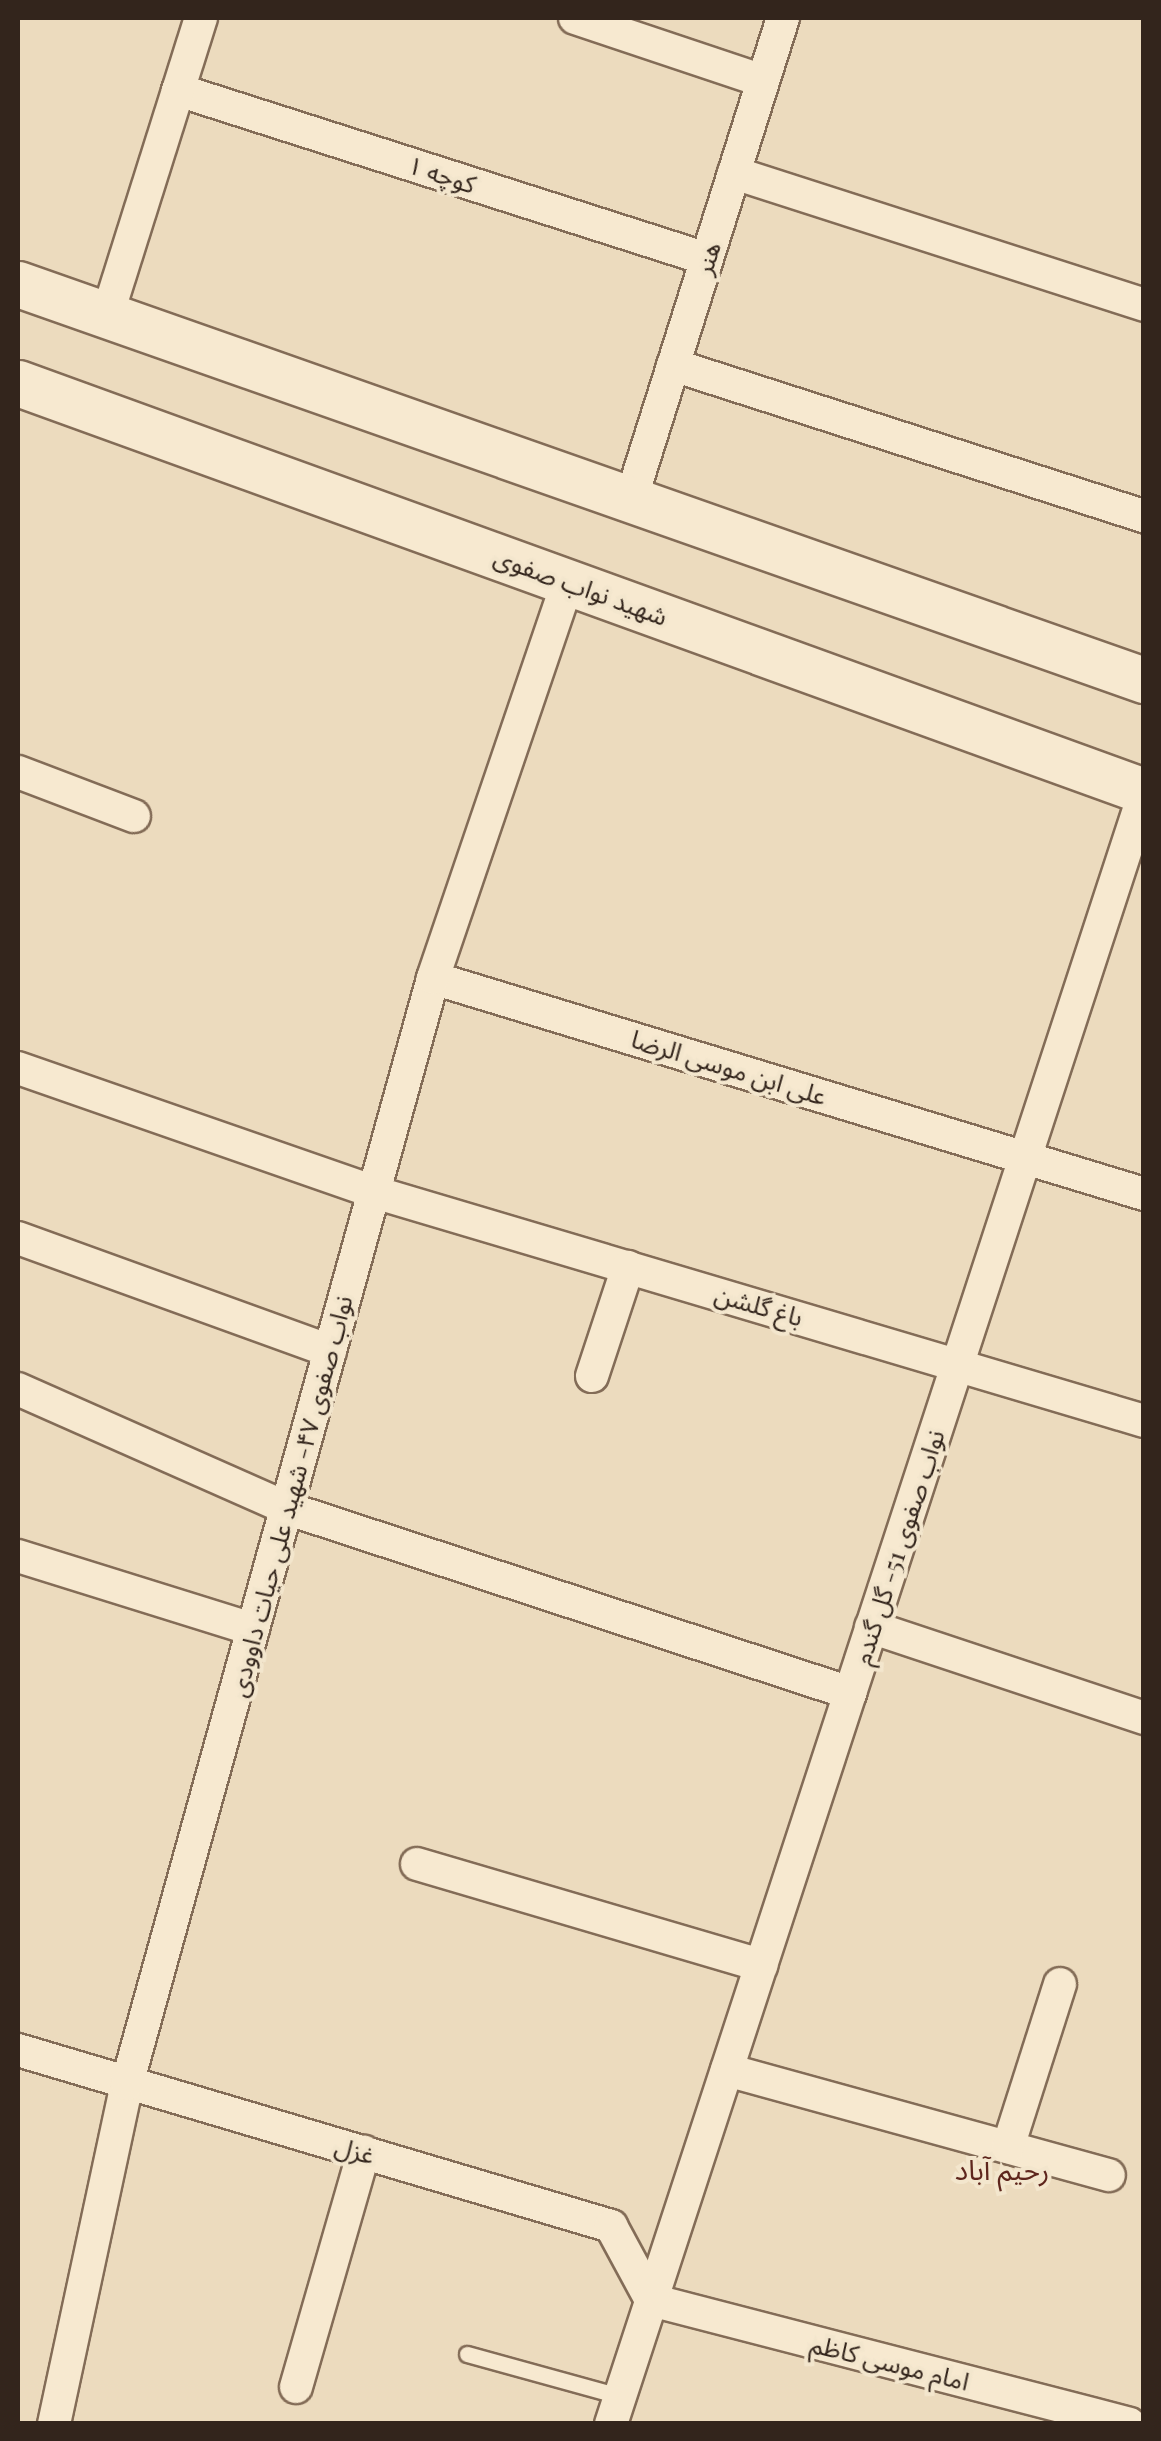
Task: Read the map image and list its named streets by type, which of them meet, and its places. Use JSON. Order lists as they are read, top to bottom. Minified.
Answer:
{"streets":{"main road":["شهید نواب صفوی"],"street":["کوچه ۱","هنر","علی ابن موسی الرضا","باغ گلشن","نواب صفوی ۴۷- شهید علی حیات داوودی","نواب صفوی 51- گل گندم","غزل","امام موسی کاظم"]},"crossings":[["کوچه ۱","هنر"],["شهید نواب صفوی","نواب صفوی ۴۷- شهید علی حیات داوودی"],["شهید نواب صفوی","نواب صفوی 51- گل گندم"],["علی ابن موسی الرضا","نواب صفوی ۴۷- شهید علی حیات داوودی"],["علی ابن موسی الرضا","نواب صفوی 51- گل گندم"],["باغ گلشن","نواب صفوی ۴۷- شهید علی حیات داوودی"],["باغ گلشن","نواب صفوی 51- گل گندم"],["نواب صفوی ۴۷- شهید علی حیات داوودی","غزل"],["نواب صفوی 51- گل گندم","غزل"],["نواب صفوی 51- گل گندم","امام موسی کاظم"],["غزل","امام موسی کاظم"]],"districts":["رحیم آباد"]}
